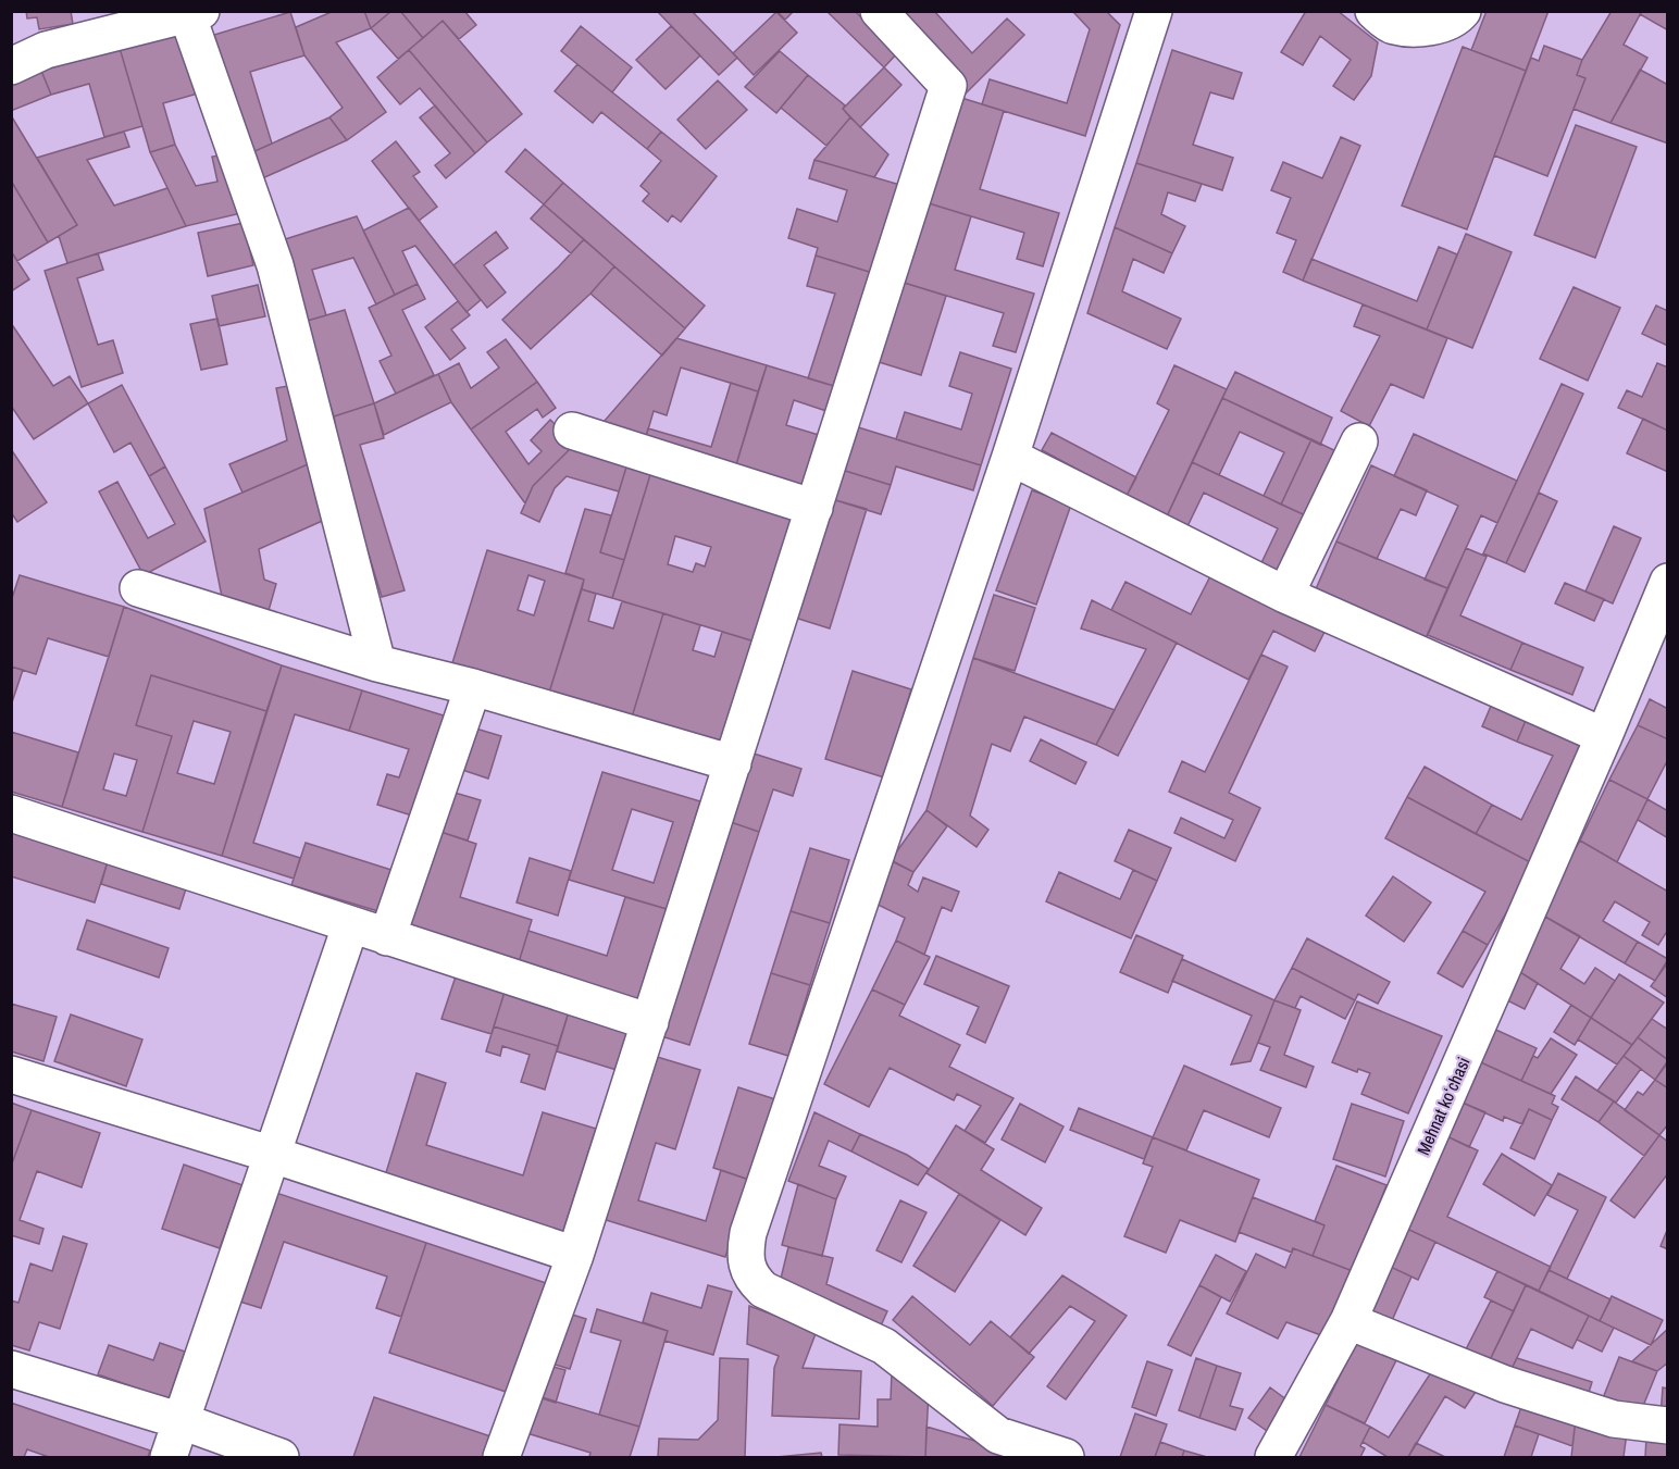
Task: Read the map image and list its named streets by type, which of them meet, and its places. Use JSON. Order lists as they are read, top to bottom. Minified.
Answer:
{"streets":{"street":["Mehnat koʻchasi"]}}
